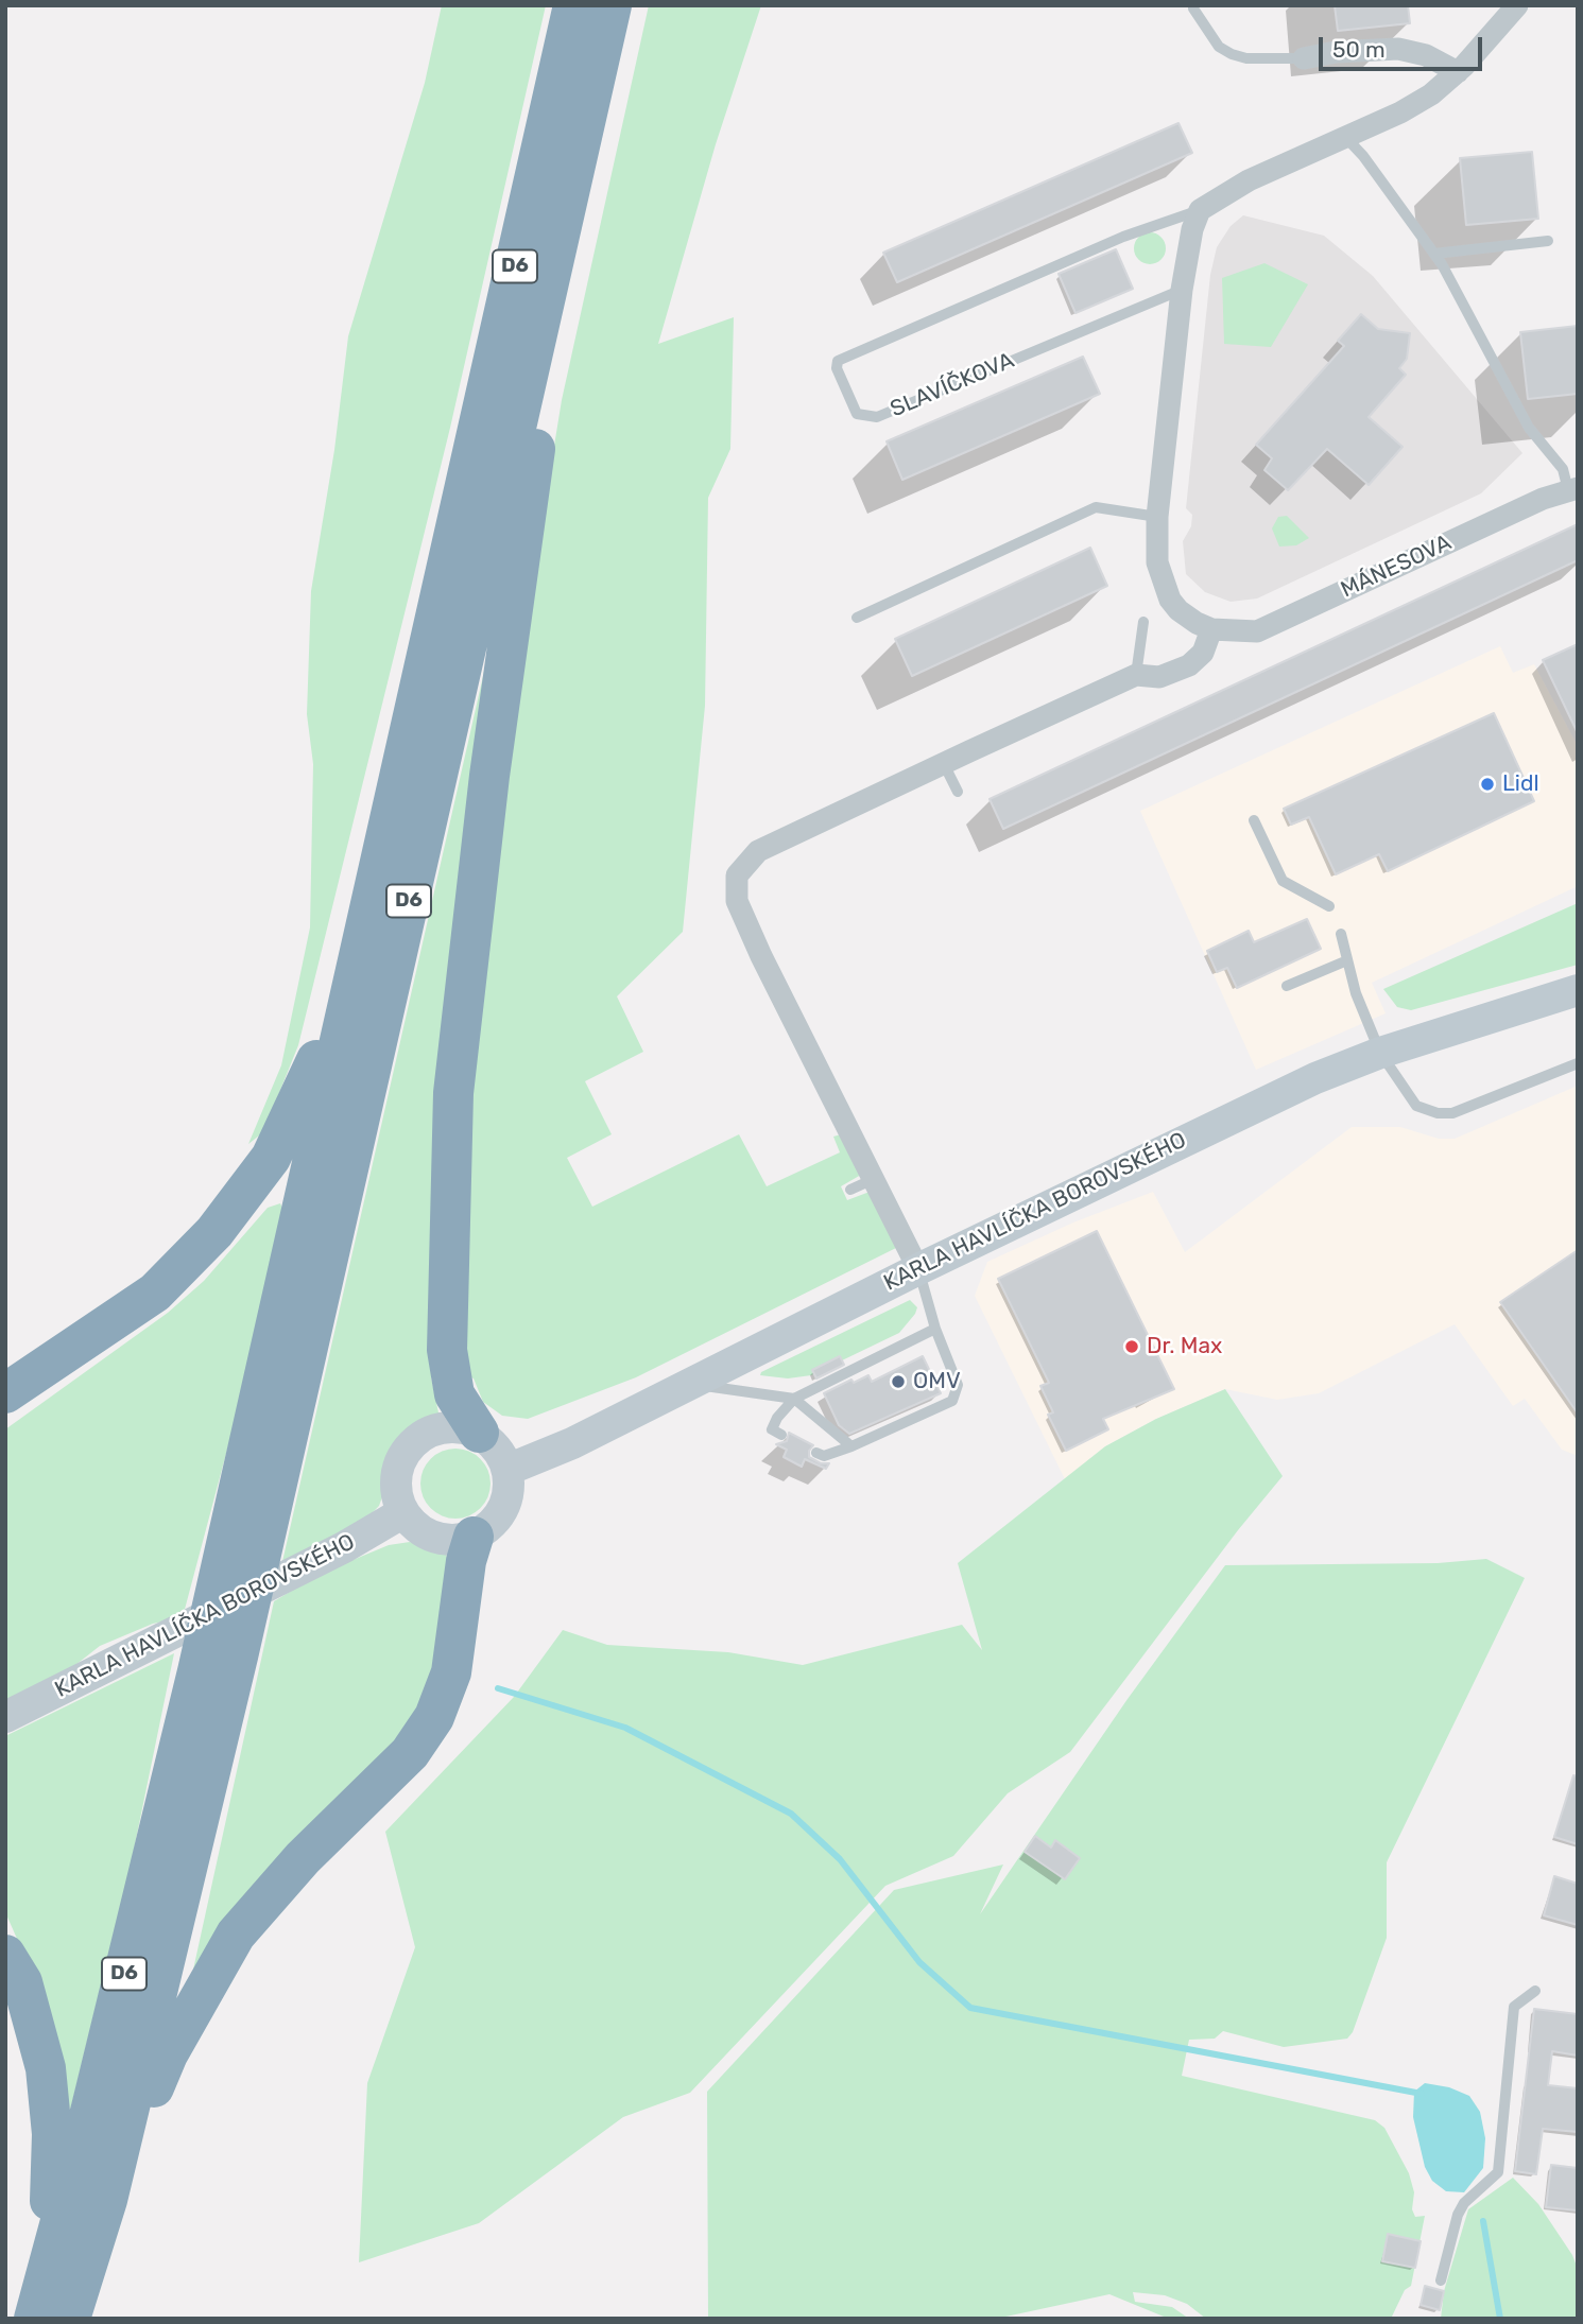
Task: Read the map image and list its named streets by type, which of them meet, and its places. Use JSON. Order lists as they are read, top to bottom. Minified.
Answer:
{"streets":{"highway":["D6"],"street":["SLAVÍČKOVA","MÁNESOVA","KARLA HAVLÍČKA BOROVSKÉHO"]},"crossings":[["SLAVÍČKOVA","MÁNESOVA"]],"places":["Lidl","Dr. Max","OMV"],"scale_bar":"50 m"}
